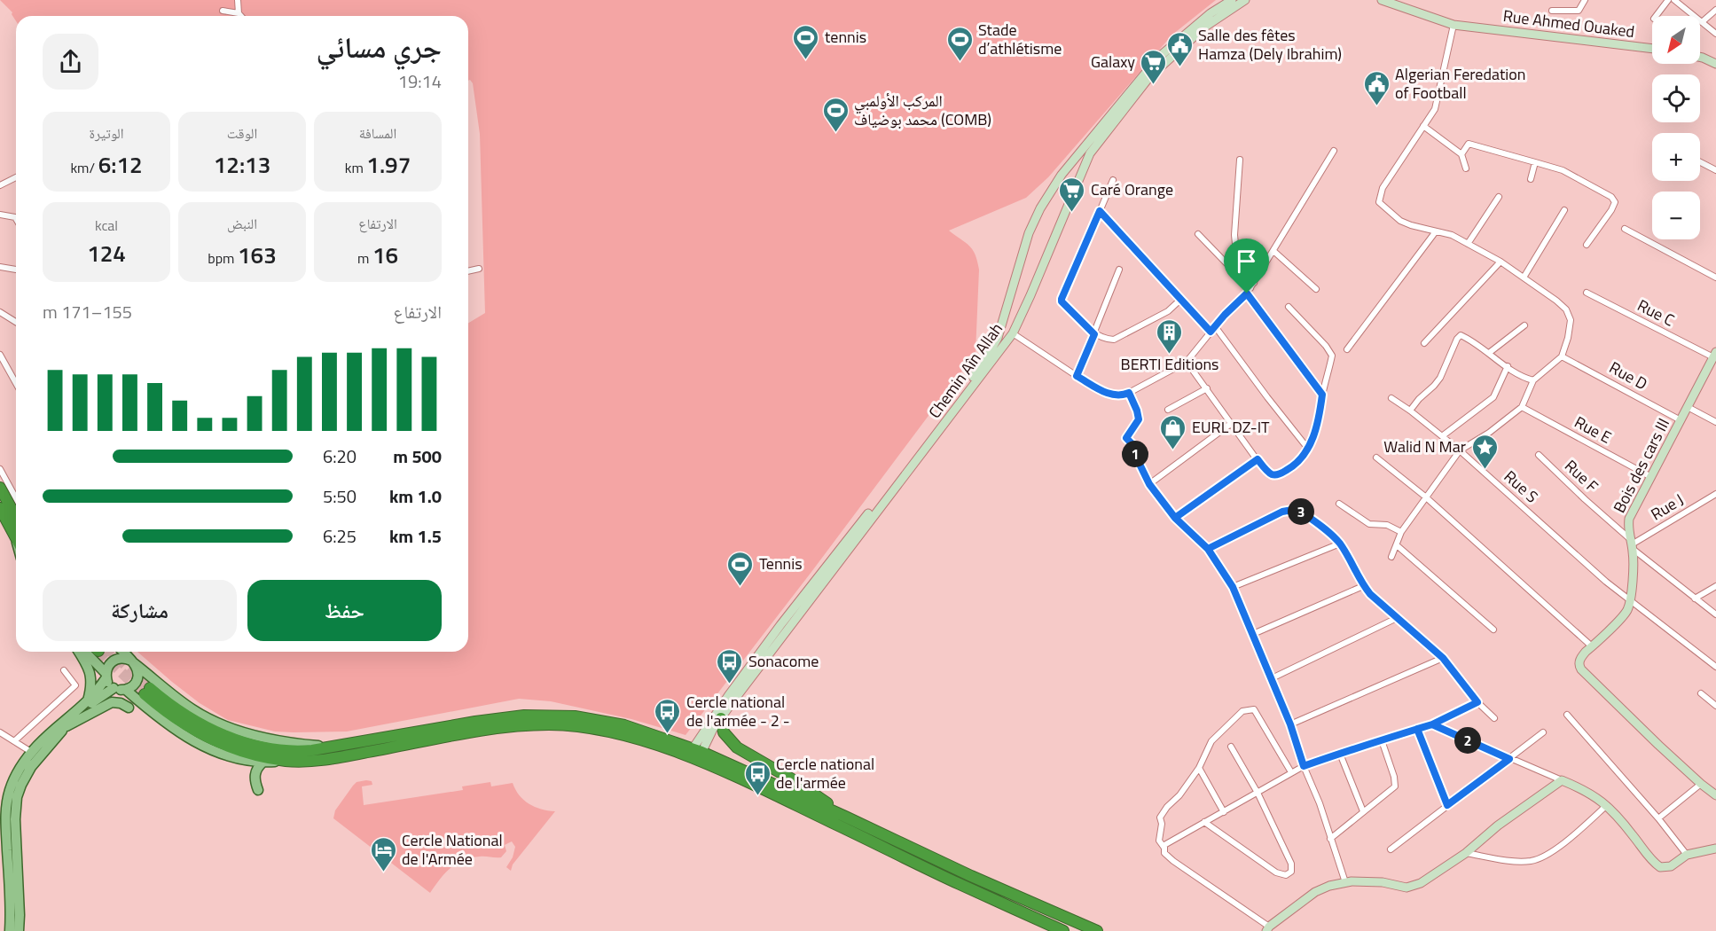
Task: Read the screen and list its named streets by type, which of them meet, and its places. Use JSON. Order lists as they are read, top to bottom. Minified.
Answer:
{"streets":{"main road":["Rue Ahmed Ouaked","Chemin Aîn Allah","Bois des cars III"],"street":["Rue C","Rue D","Rue E","Rue F","Rue S","Rue J"]},"crossings":[["Rue C","Bois des cars III"],["Rue D","Bois des cars III"],["Rue E","Bois des cars III"],["Bois des cars III","Rue F"],["Bois des cars III","Rue S"],["Bois des cars III","Rue J"],["Rue F","Rue J"]],"places":{"sports":["tennis","Stade d’athlétisme","المركب الأولمبي محمد بوضياف (COMB)","Tennis"],"public building":["Salle des fêtes Hamza (Dely Ibrahim)","Algerian Feredation of Football"],"supermarket":["Galaxy","Caré Orange"],"building":["BERTI Editions"],"shop":["EURL DZ-IT"],"place":["Walid N Mar"],"bus stop":["Sonacome","Cercle national de l'armée - 2 -","Cercle national de l'armée"],"hotel":["Cercle National de l'Armée"]},"north":"bottom left","page":{"map_buttons":["+","−"],"heading":["جري مسائي","19:14"],"stats":[["المسافة","1.97 km"],["الوقت","12:13"],["الوتيرة","6:12 /km"],["الارتفاع","16 m"],["النبض","163 bpm"],["kcal","124"]],"chart":["الارتفاع","155–171 m"],"list":[{"name":"500 m","note":"6:20"},{"name":"1.0 km","note":"5:50"},{"name":"1.5 km","note":"6:25"}],"pins":["1","3","2"],"buttons":["حفظ","مشاركة"]}}
